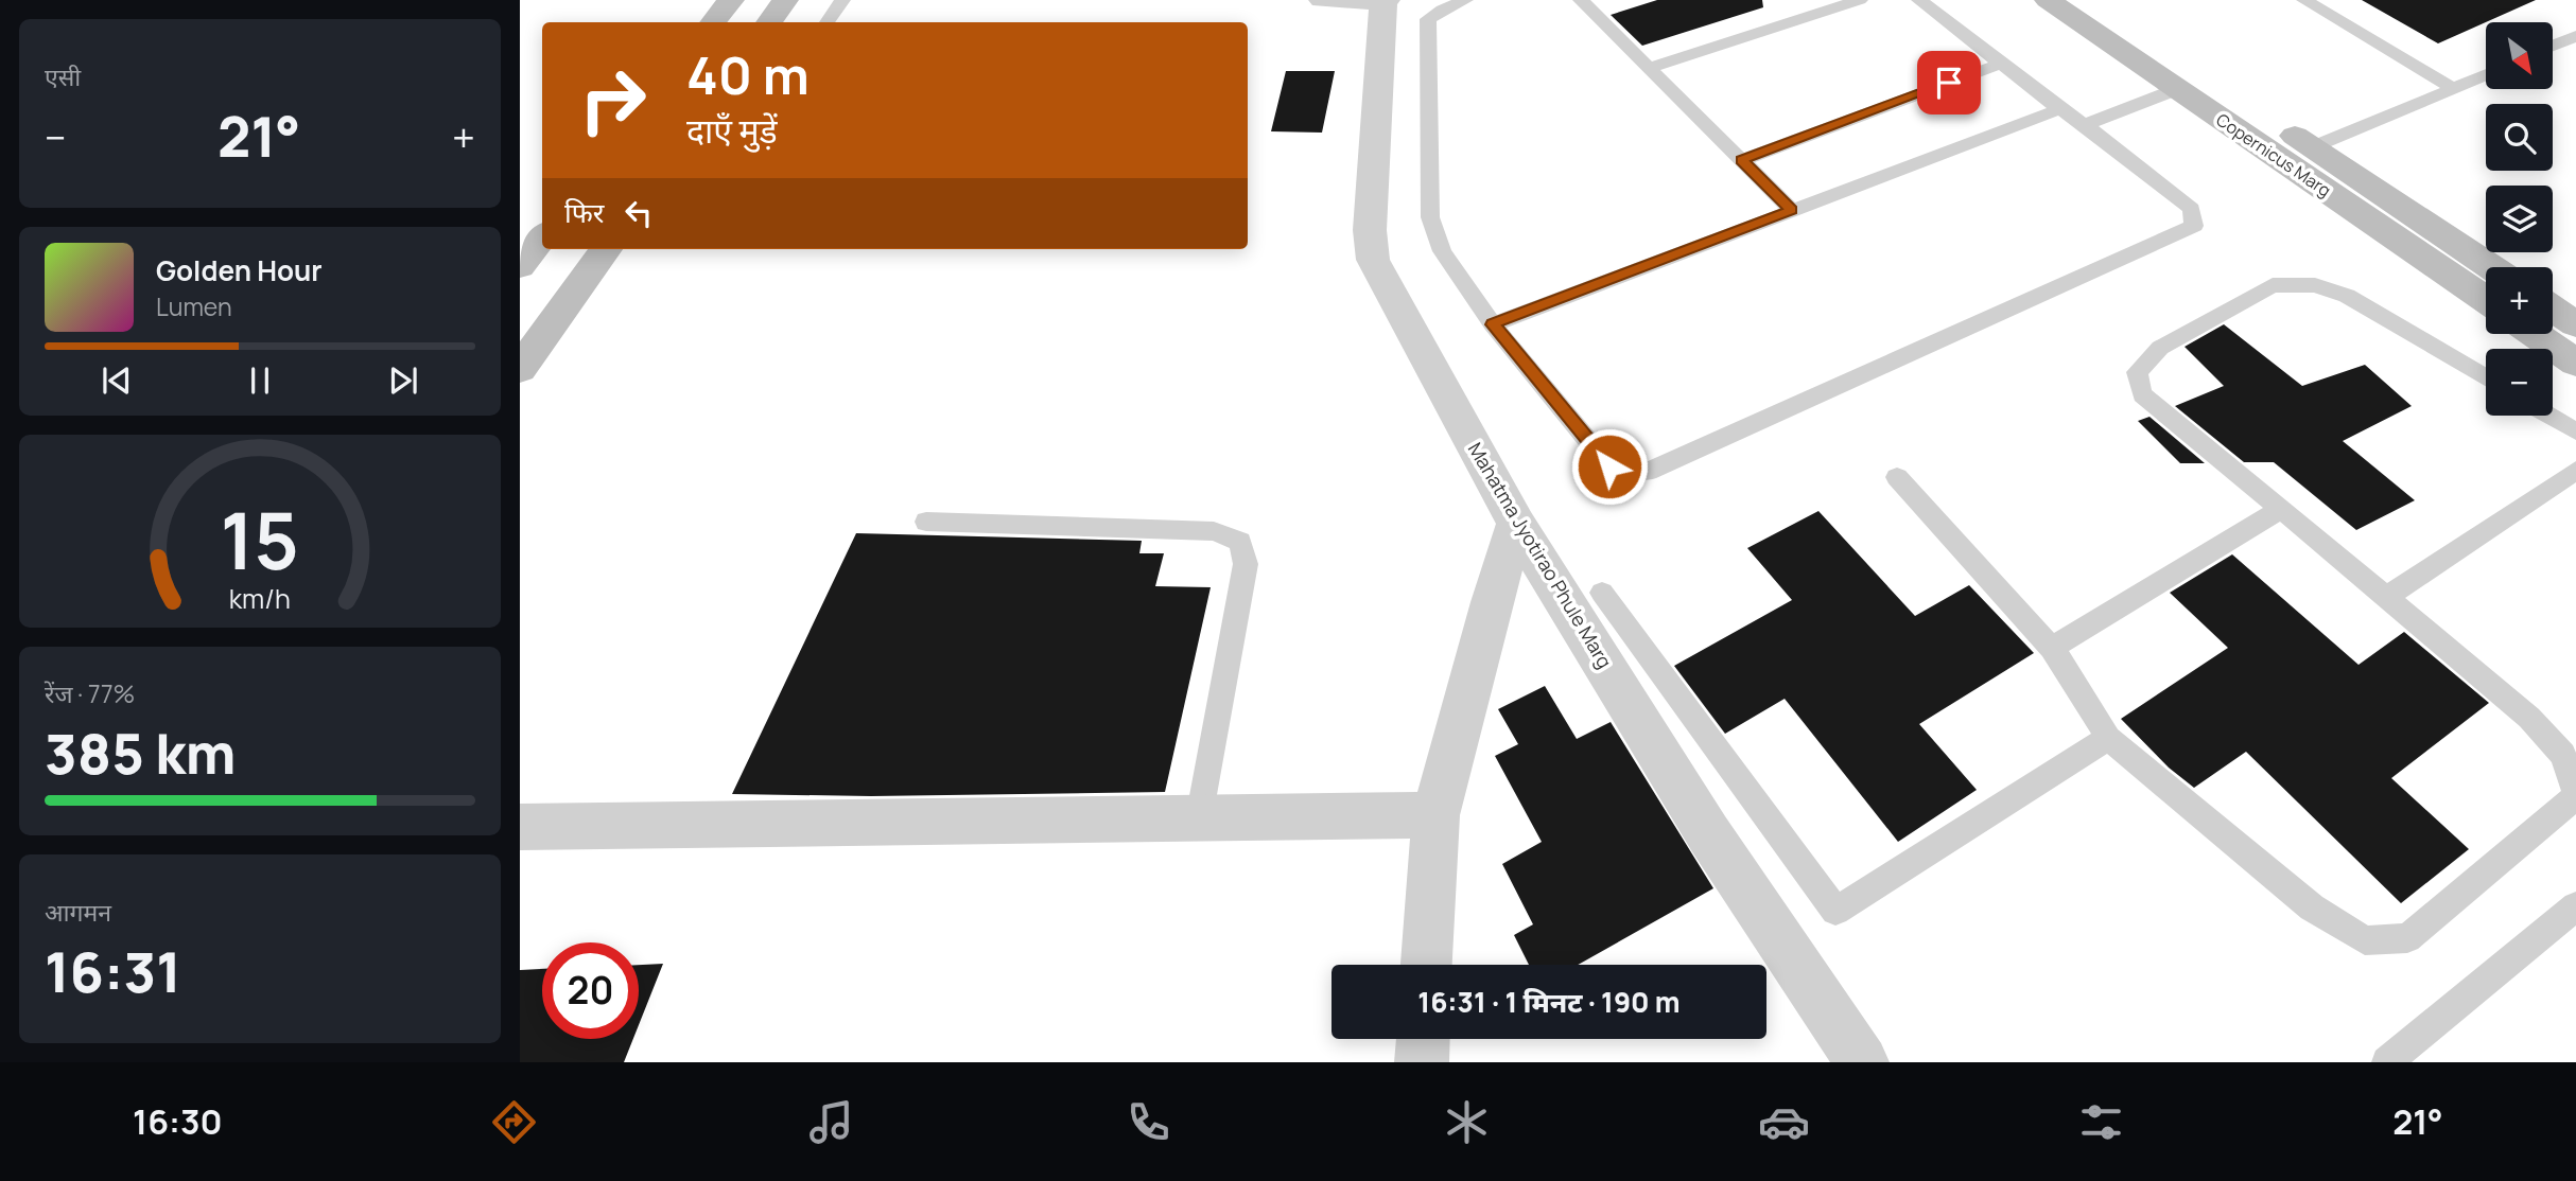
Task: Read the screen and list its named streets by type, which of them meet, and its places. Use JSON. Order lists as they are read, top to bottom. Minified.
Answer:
{"streets":{"street":["Copernicus Marg","Mahatma Jyotirao Phule Marg"]},"north":"bottom right","page":{"tile":["एसी",["रेंज · 77%","385 km"],["आगमन","16:31"]],"map_buttons":["+","−"],"turn":["40 m","दाएँ मुड़ें"],"heat":["−","21°","+"],"then":"फिर","song":["Golden Hour","Lumen"],"limit":"20","trip":"16:31 · 1 मिनट · 190 m","tabs":["16:30","21°"],"gauge":["15","km/h"]}}
